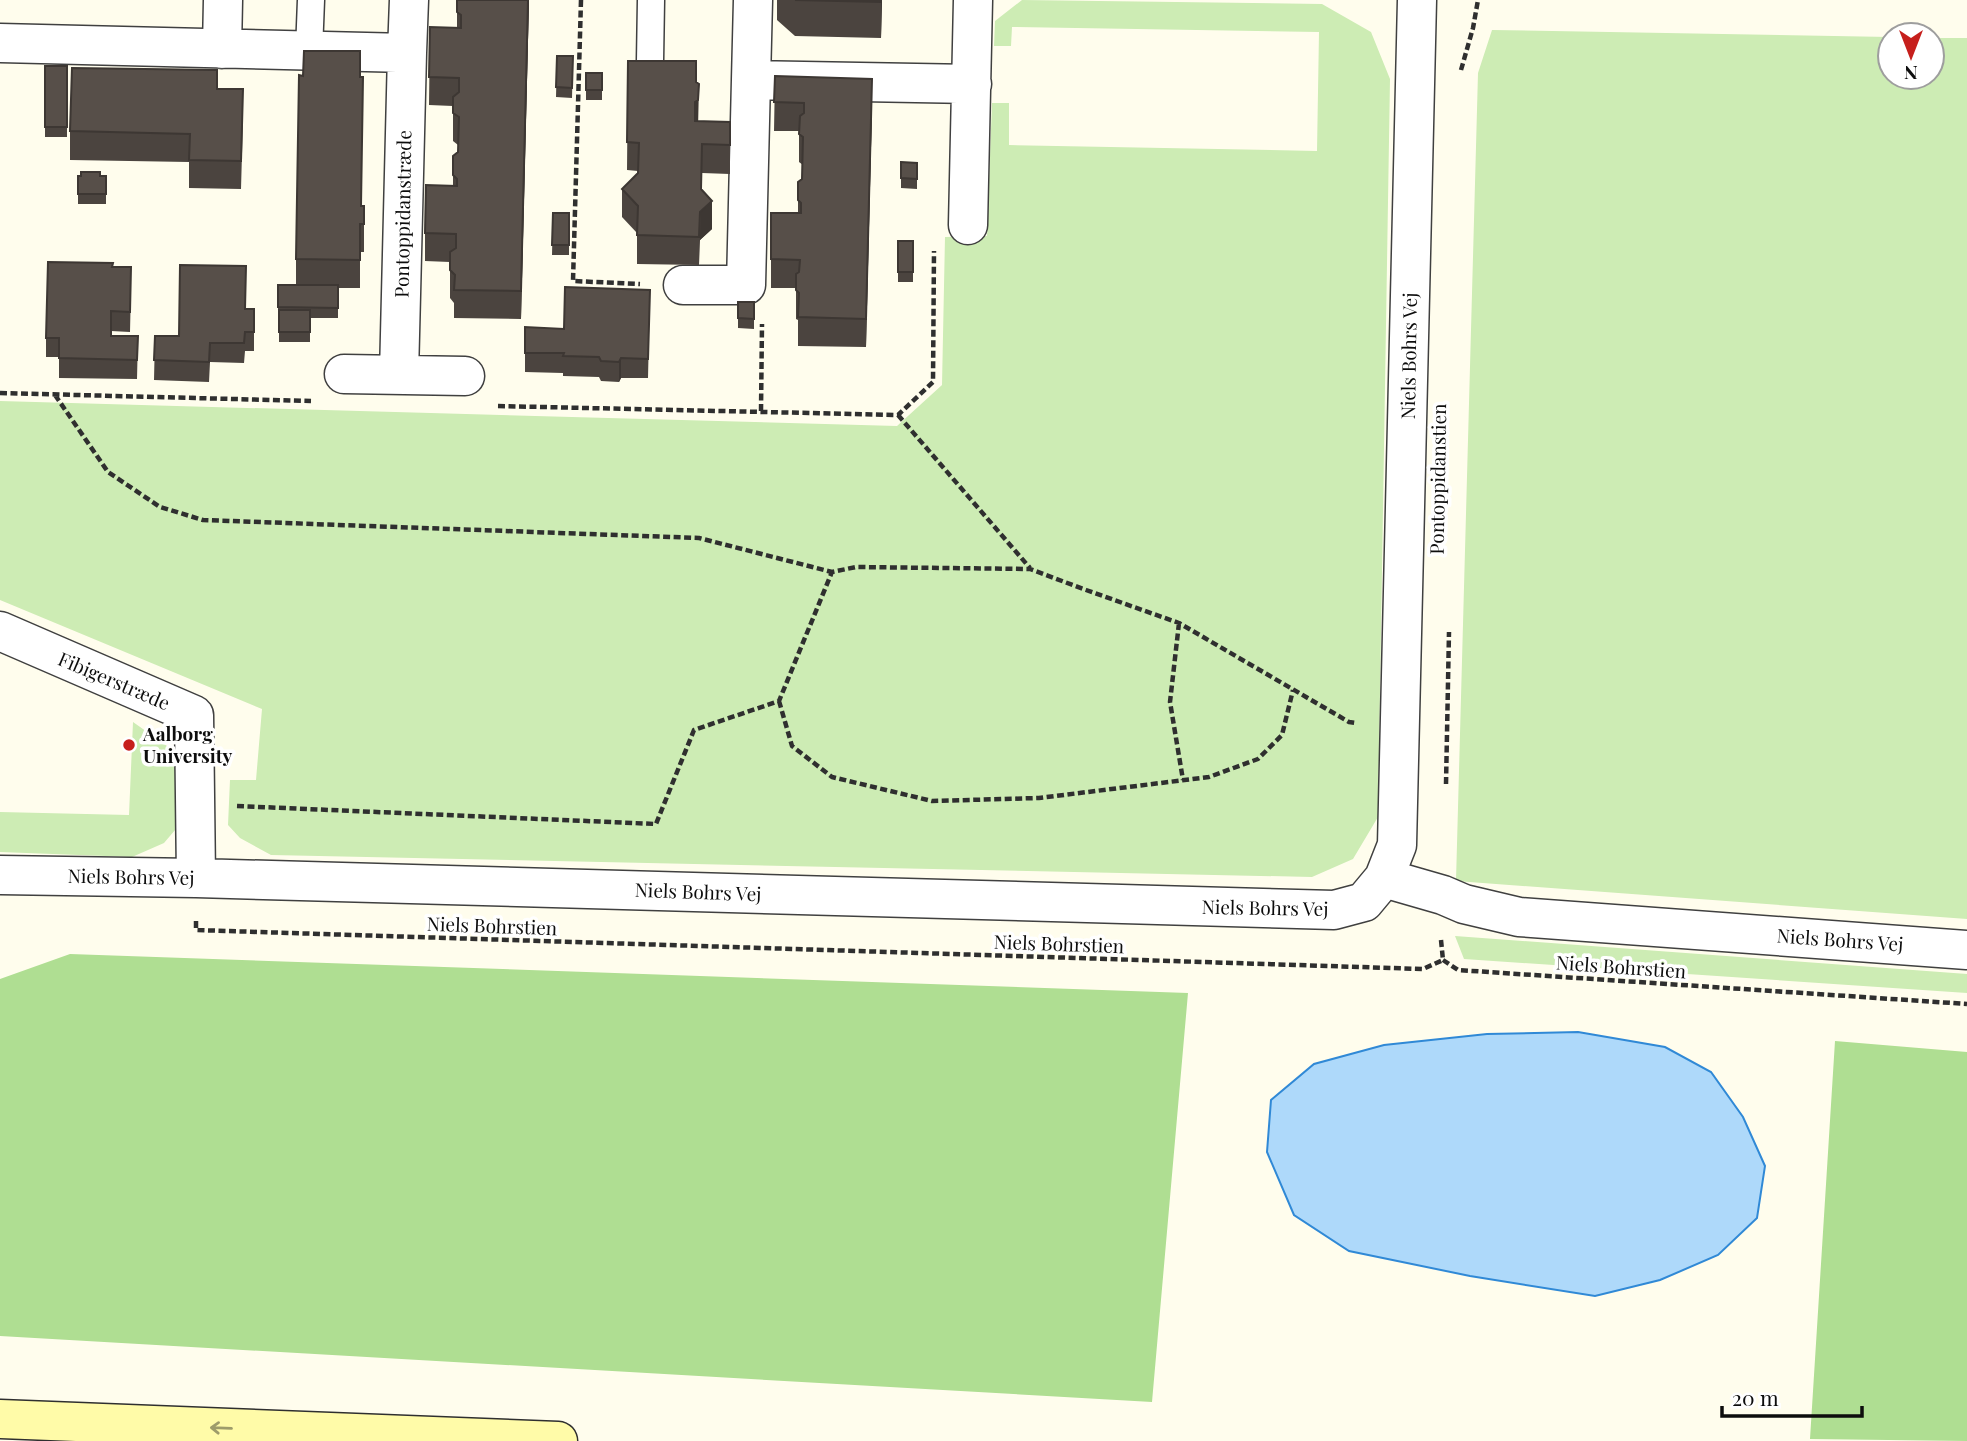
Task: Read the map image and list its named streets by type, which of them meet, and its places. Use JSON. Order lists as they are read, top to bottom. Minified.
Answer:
{"streets":{"street":["Pontoppidanstræde","Niels Bohrs Vej","Fibigerstræde"],"path":["Niels Bohrstien"]},"crossings":[["Niels Bohrs Vej","Fibigerstræde"],["Niels Bohrs Vej","Niels Bohrstien"],["Fibigerstræde","Niels Bohrstien"]],"places":["Aalborg University"],"scale_bar":"20 m","north":"bottom"}
